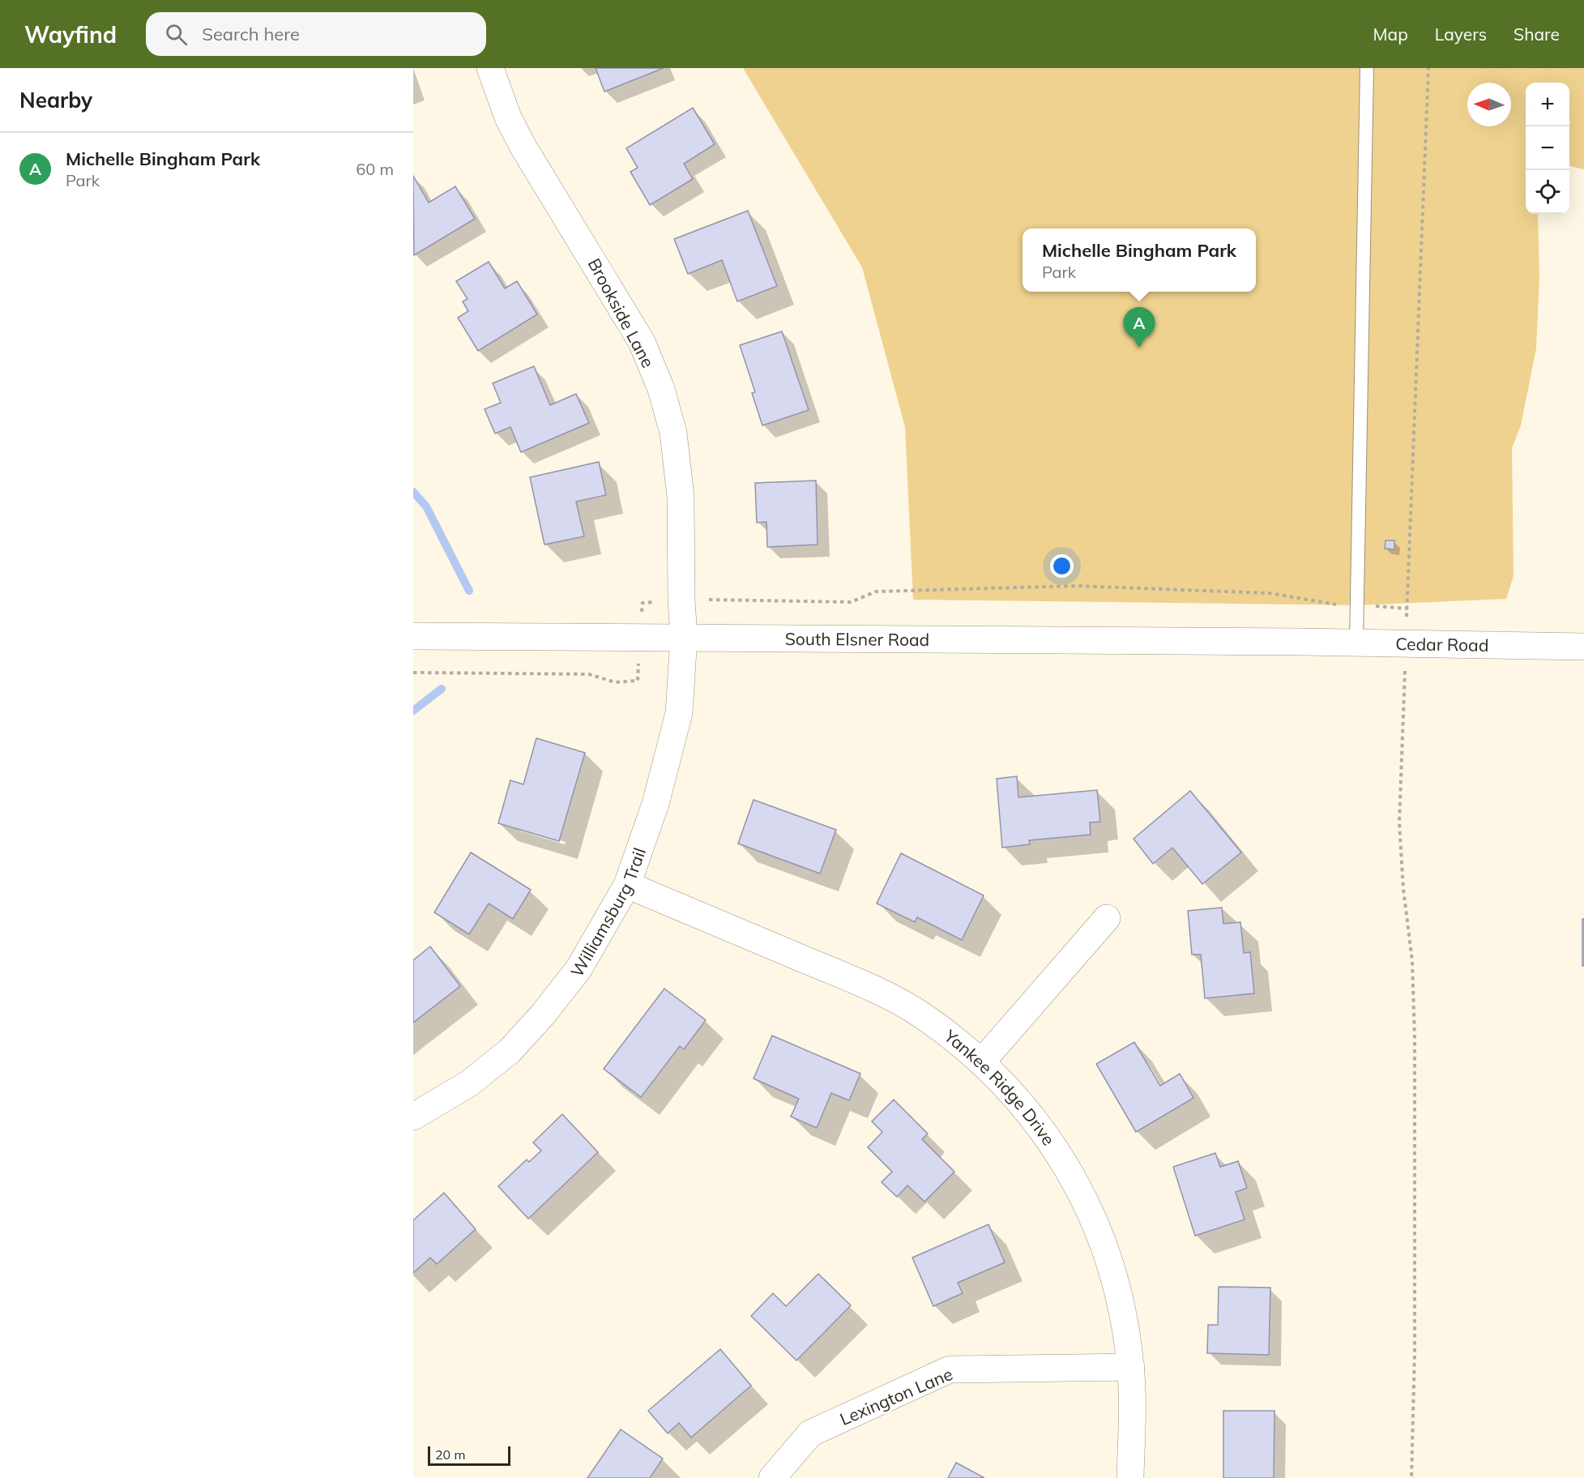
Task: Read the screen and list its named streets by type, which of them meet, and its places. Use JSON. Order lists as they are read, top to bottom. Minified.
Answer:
{"streets":{"street":["Brookside Lane","South Elsner Road","Cedar Road","Williamsburg Trail","Yankee Ridge Drive","Lexington Lane"]},"crossings":[["Brookside Lane","South Elsner Road"],["Brookside Lane","Williamsburg Trail"],["South Elsner Road","Cedar Road"],["South Elsner Road","Williamsburg Trail"],["Williamsburg Trail","Yankee Ridge Drive"],["Yankee Ridge Drive","Lexington Lane"]],"scale_bar":"20 m","north":"left","page":{"header":"Wayfind","search":"Search here","nav":["Map","Layers","Share"],"heading":"Nearby","map_buttons":["+","−"],"list":[{"mark":"A","name":"Michelle Bingham Park","note":"Park","value":"60 m"}],"popup":["Michelle Bingham Park","Park"],"pins":"A","scale":"20 m"}}
